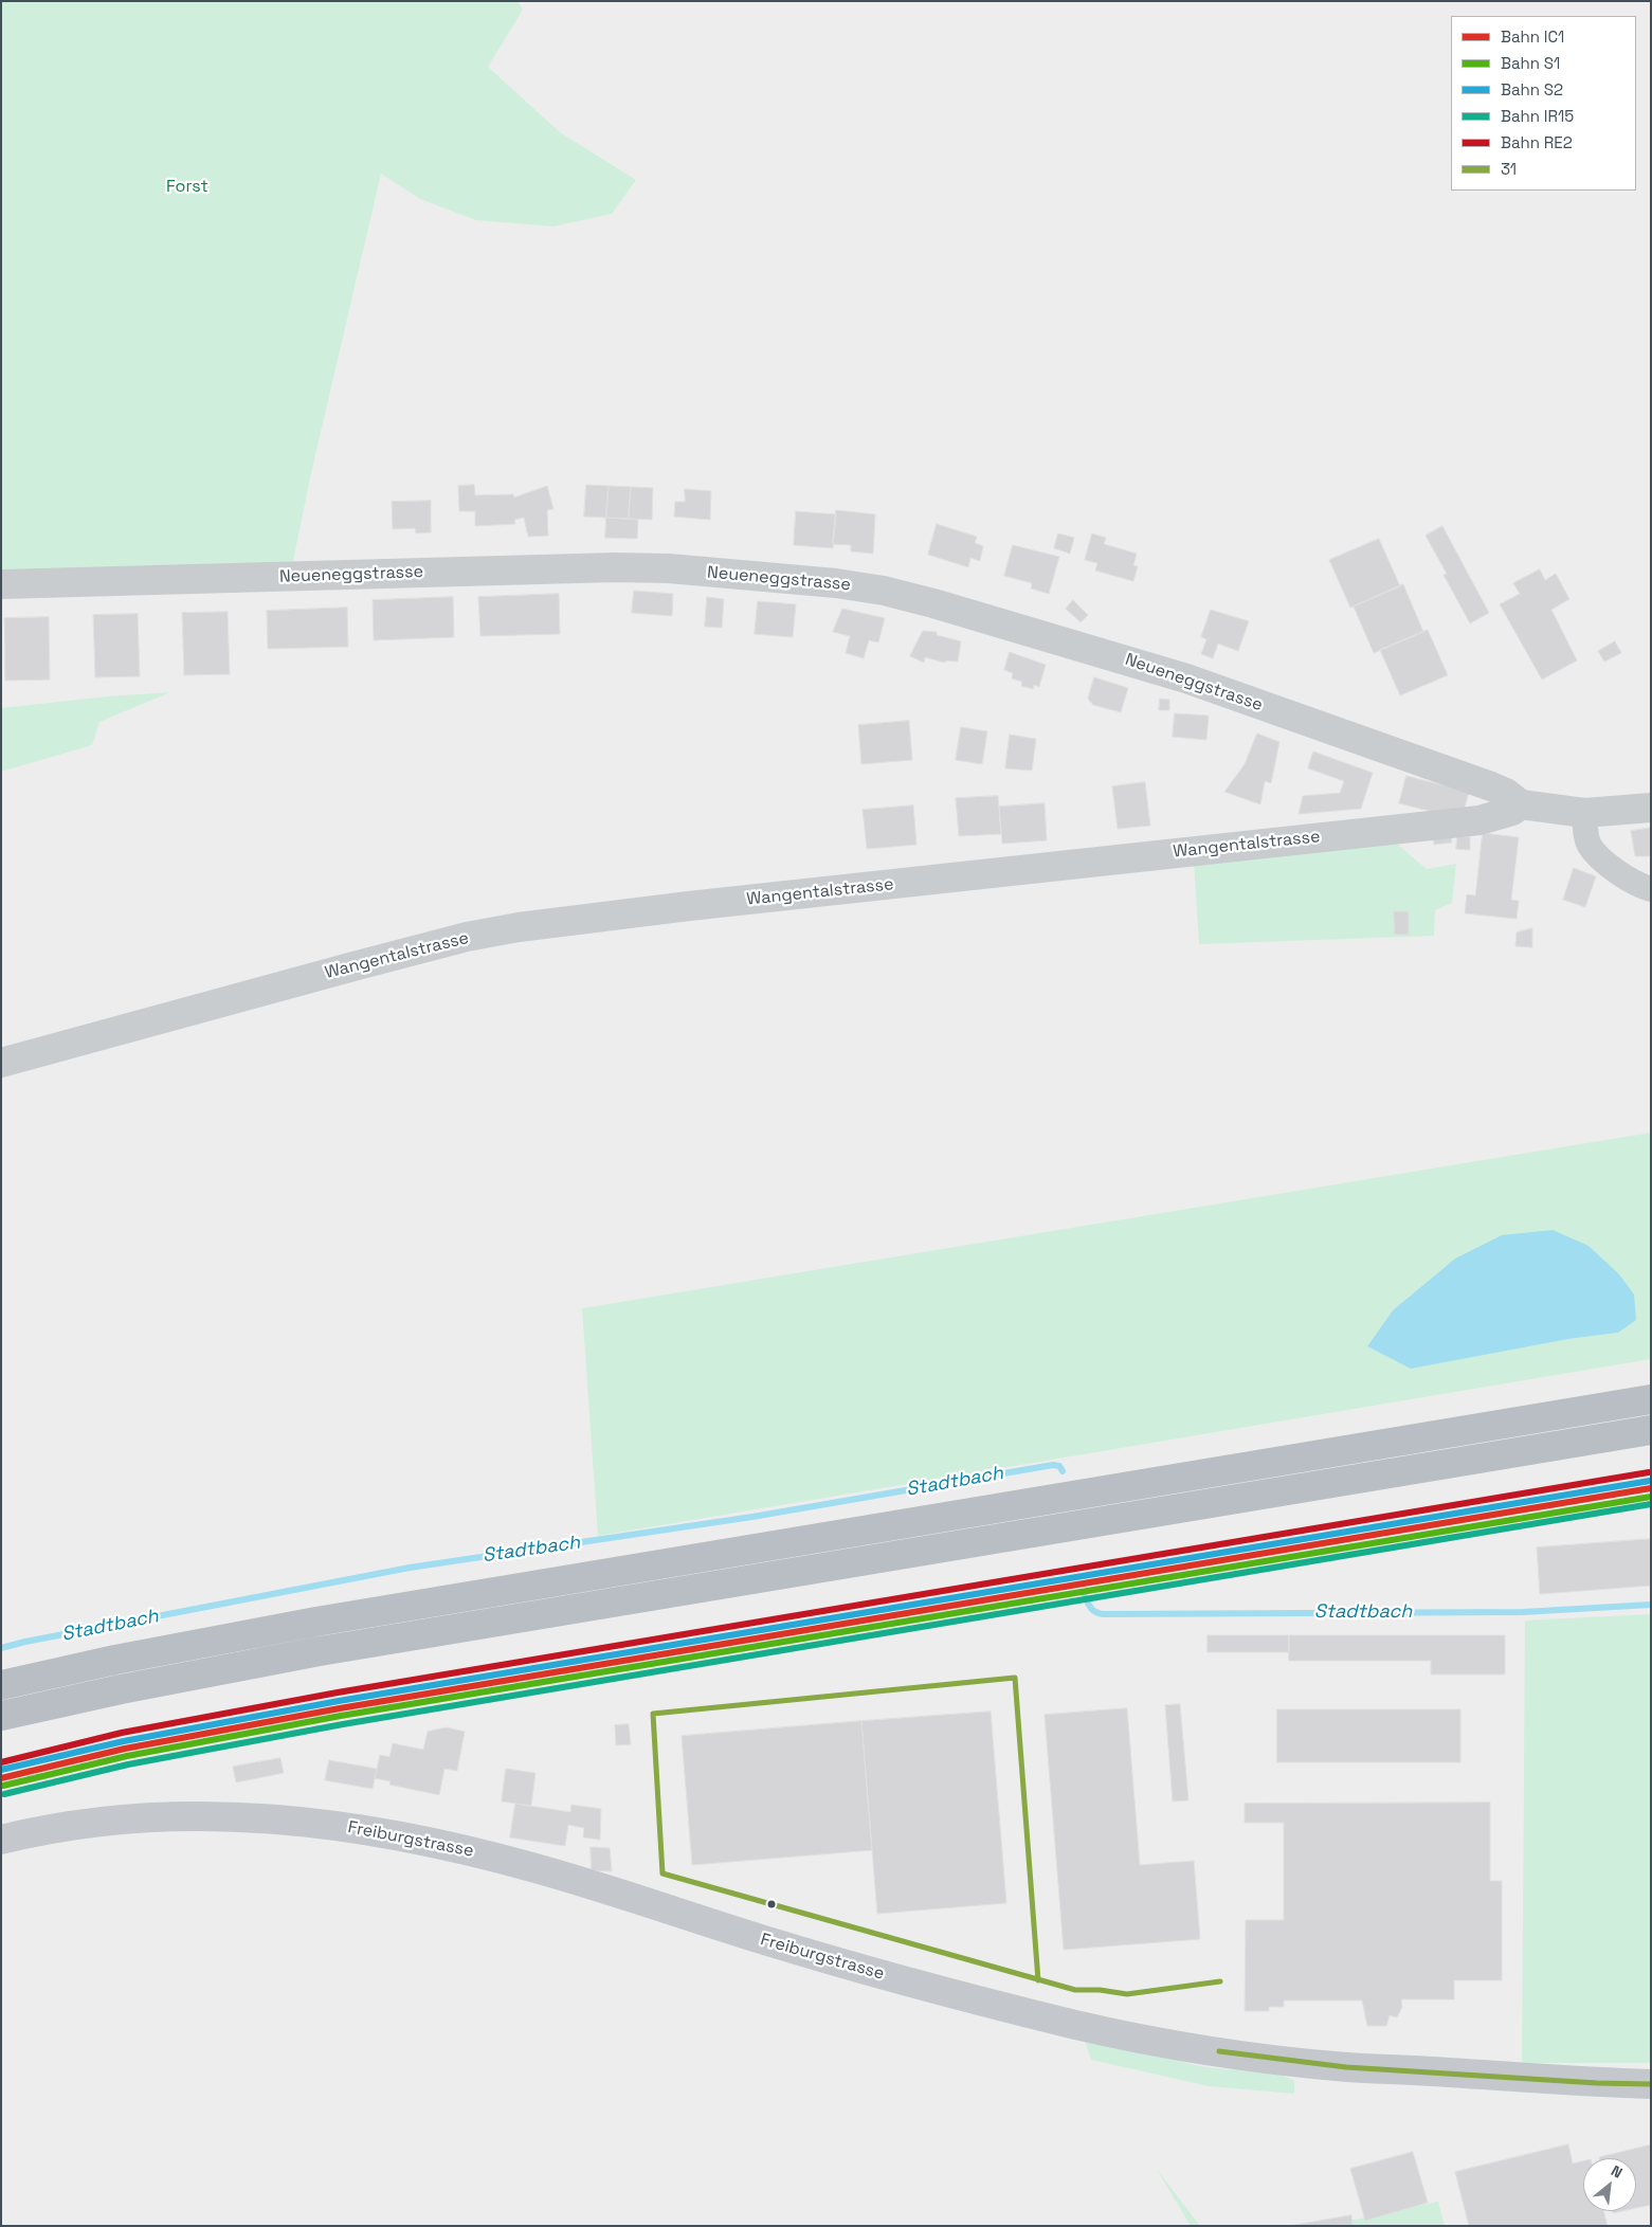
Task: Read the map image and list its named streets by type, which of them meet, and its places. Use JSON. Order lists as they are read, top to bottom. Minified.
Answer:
{"streets":{"main road":["Freiburgstrasse"],"street":["Neueneggstrasse","Wangentalstrasse"]},"crossings":[["Neueneggstrasse","Wangentalstrasse"]],"water":["Stadtbach"],"parks":["Forst"],"lines":["rail line RE2","rail line S2","rail line IC1","rail line S1","rail line IR15","transit line 31"],"legend":["Bahn IC1","Bahn S1","Bahn S2","Bahn IR15","Bahn RE2","31"],"north":"top right"}
